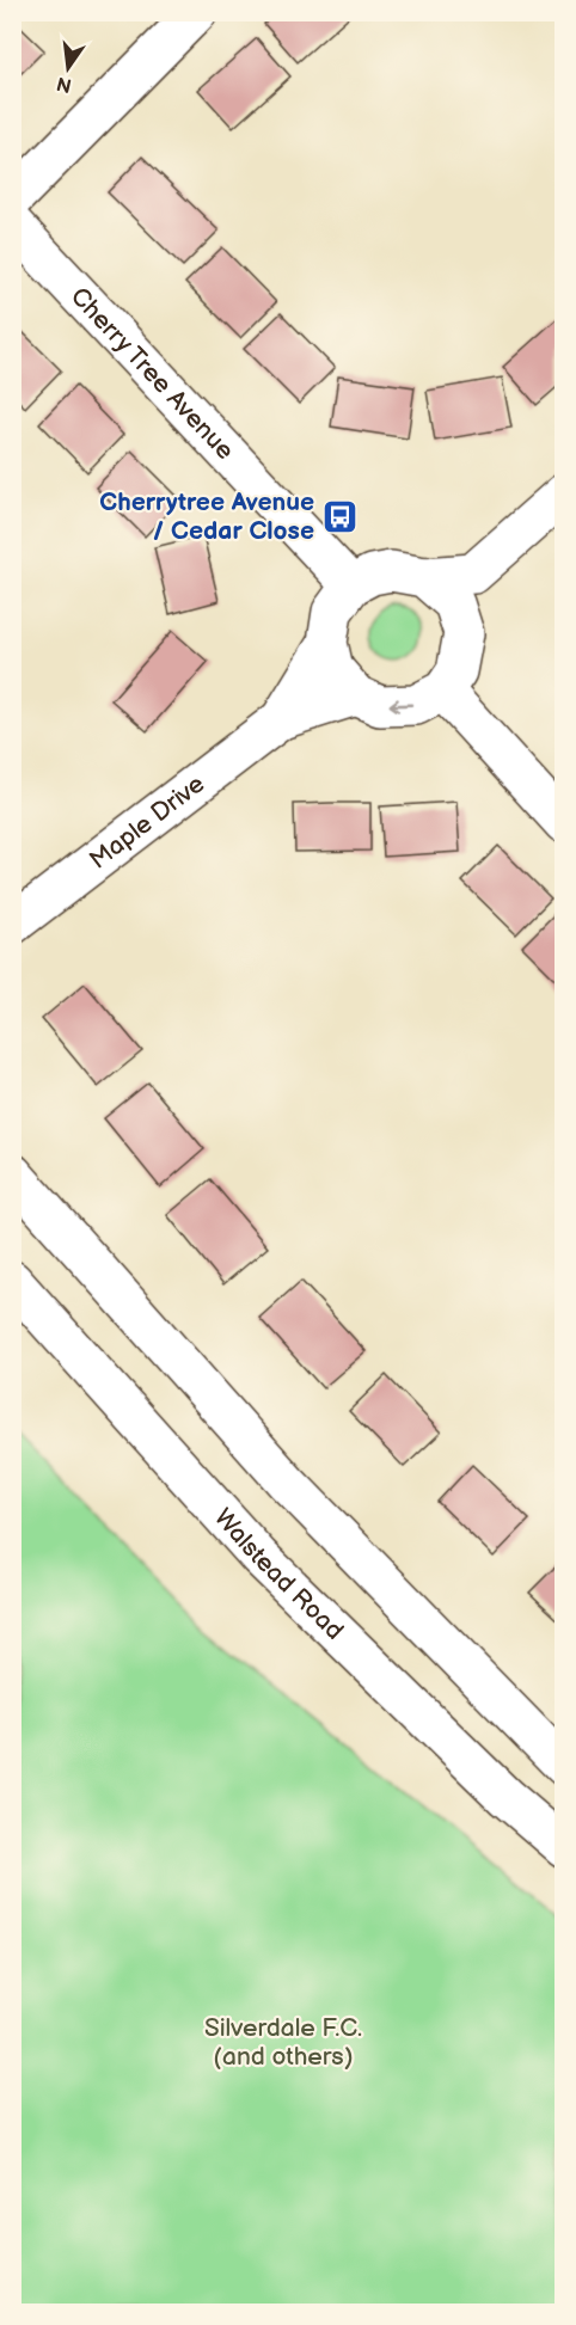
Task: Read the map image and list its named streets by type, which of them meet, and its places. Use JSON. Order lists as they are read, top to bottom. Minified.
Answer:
{"streets":{"street":["Cherry Tree Avenue","Maple Drive","Walstead Road"]},"crossings":[["Cherry Tree Avenue","Maple Drive"]],"parks":["Silverdale F.C. (and others)"],"places":{"bus stop":["Cherrytree Avenue / Cedar Close"]},"north":"bottom"}
